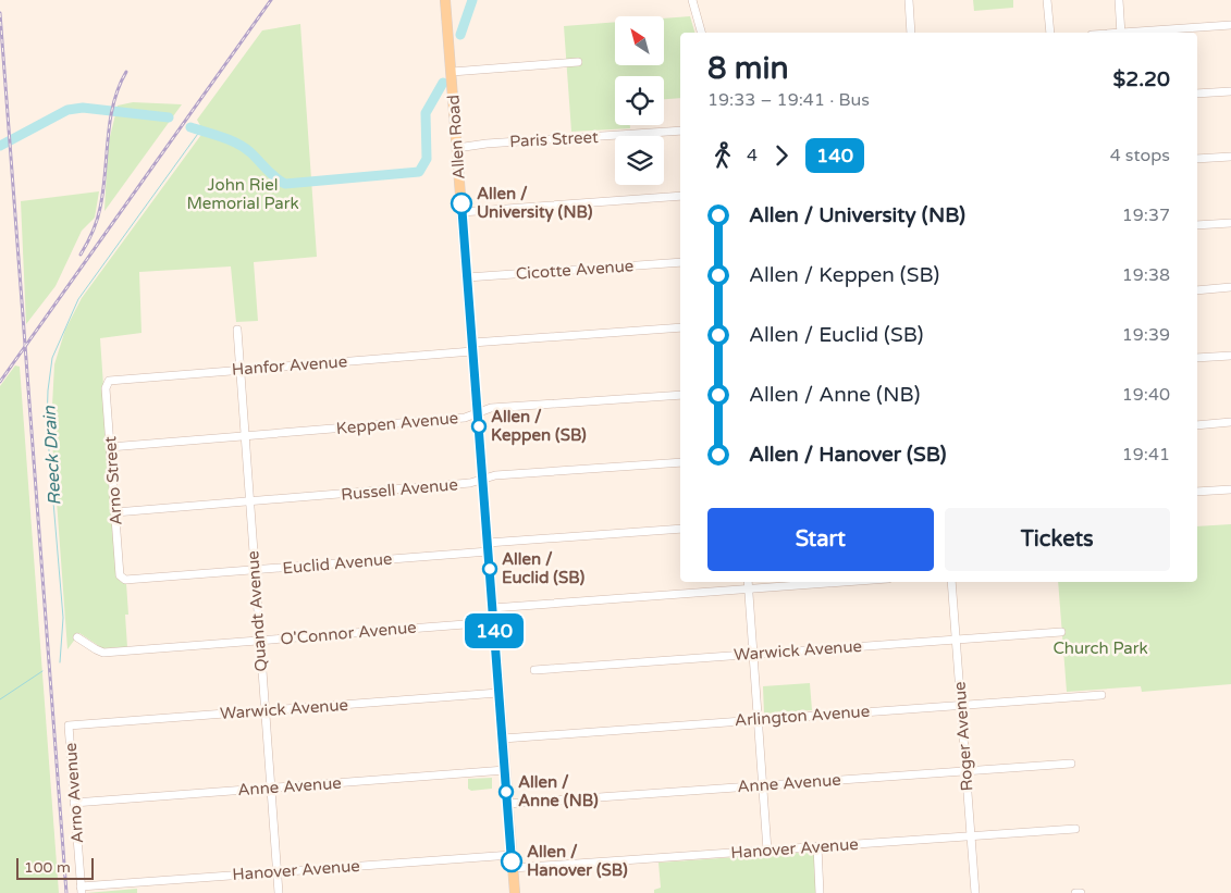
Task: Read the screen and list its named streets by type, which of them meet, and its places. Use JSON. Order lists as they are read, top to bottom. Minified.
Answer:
{"streets":{"main road":["Allen Road"],"street":["Paris Street","Cicotte Avenue","Hanfor Avenue","Keppen Avenue","Arno Street","Russell Avenue","Euclid Avenue","Quandt Avenue","O'Connor Avenue","Warwick Avenue","Arlington Avenue","Roger Avenue","Anne Avenue","Arno Avenue","Hanover Avenue"]},"crossings":[["Allen Road","Paris Street"],["Allen Road","Cicotte Avenue"],["Allen Road","Hanfor Avenue"],["Allen Road","Keppen Avenue"],["Allen Road","Russell Avenue"],["Allen Road","Euclid Avenue"],["Allen Road","O'Connor Avenue"],["Allen Road","Warwick Avenue"],["Allen Road","Arlington Avenue"],["Allen Road","Anne Avenue"],["Allen Road","Hanover Avenue"],["Hanfor Avenue","Arno Street"],["Hanfor Avenue","Quandt Avenue"],["Keppen Avenue","Arno Street"],["Keppen Avenue","Quandt Avenue"],["Arno Street","Russell Avenue"],["Arno Street","Euclid Avenue"],["Russell Avenue","Quandt Avenue"],["Euclid Avenue","Quandt Avenue"],["Quandt Avenue","O'Connor Avenue"],["Quandt Avenue","Warwick Avenue"],["Quandt Avenue","Anne Avenue"],["Quandt Avenue","Hanover Avenue"],["Warwick Avenue","Roger Avenue"],["Warwick Avenue","Arno Avenue"],["Arlington Avenue","Roger Avenue"],["Roger Avenue","Anne Avenue"],["Roger Avenue","Hanover Avenue"],["Anne Avenue","Arno Avenue"],["Arno Avenue","Hanover Avenue"]],"water":["Reeck Drain"],"parks":["John Riel Memorial Park","Church Park"],"places":["Allen / University (NB)","Allen / Keppen (SB)","Allen / Euclid (SB)","Allen / Anne (NB)","Allen / Hanover (SB)"],"lines":["bus line 140"],"scale_bar":"100 m","north":"top left","page":{"on_map":"140","heading":["8 min","19:33 – 19:41 · Bus","$2.20"],"legs":["4","140","4 stops"],"list":[{"name":"Allen / University (NB)","value":"19:37"},{"name":"Allen / Keppen (SB)","value":"19:38"},{"name":"Allen / Euclid (SB)","value":"19:39"},{"name":"Allen / Anne (NB)","value":"19:40"},{"name":"Allen / Hanover (SB)","value":"19:41"}],"buttons":["Start","Tickets"],"scale":"100 m"}}
